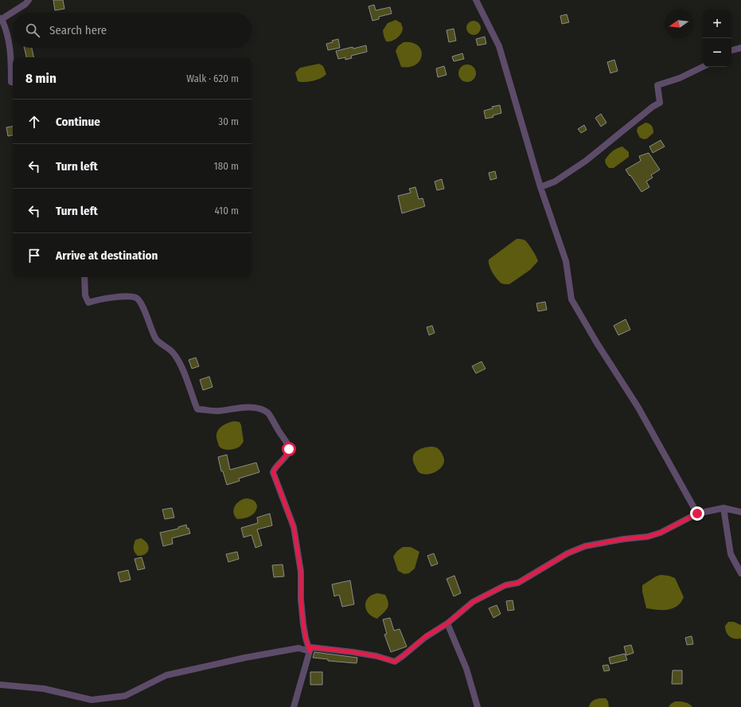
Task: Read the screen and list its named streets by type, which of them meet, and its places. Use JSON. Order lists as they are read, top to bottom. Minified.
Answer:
{"north":"left","page":{"map_buttons":["+","−"],"search":"Search here","heading":["8 min","Walk · 620 m"],"list":[["Continue","30 m"],["Turn left","180 m"],["Turn left","410 m"],"Arrive at destination"]}}
